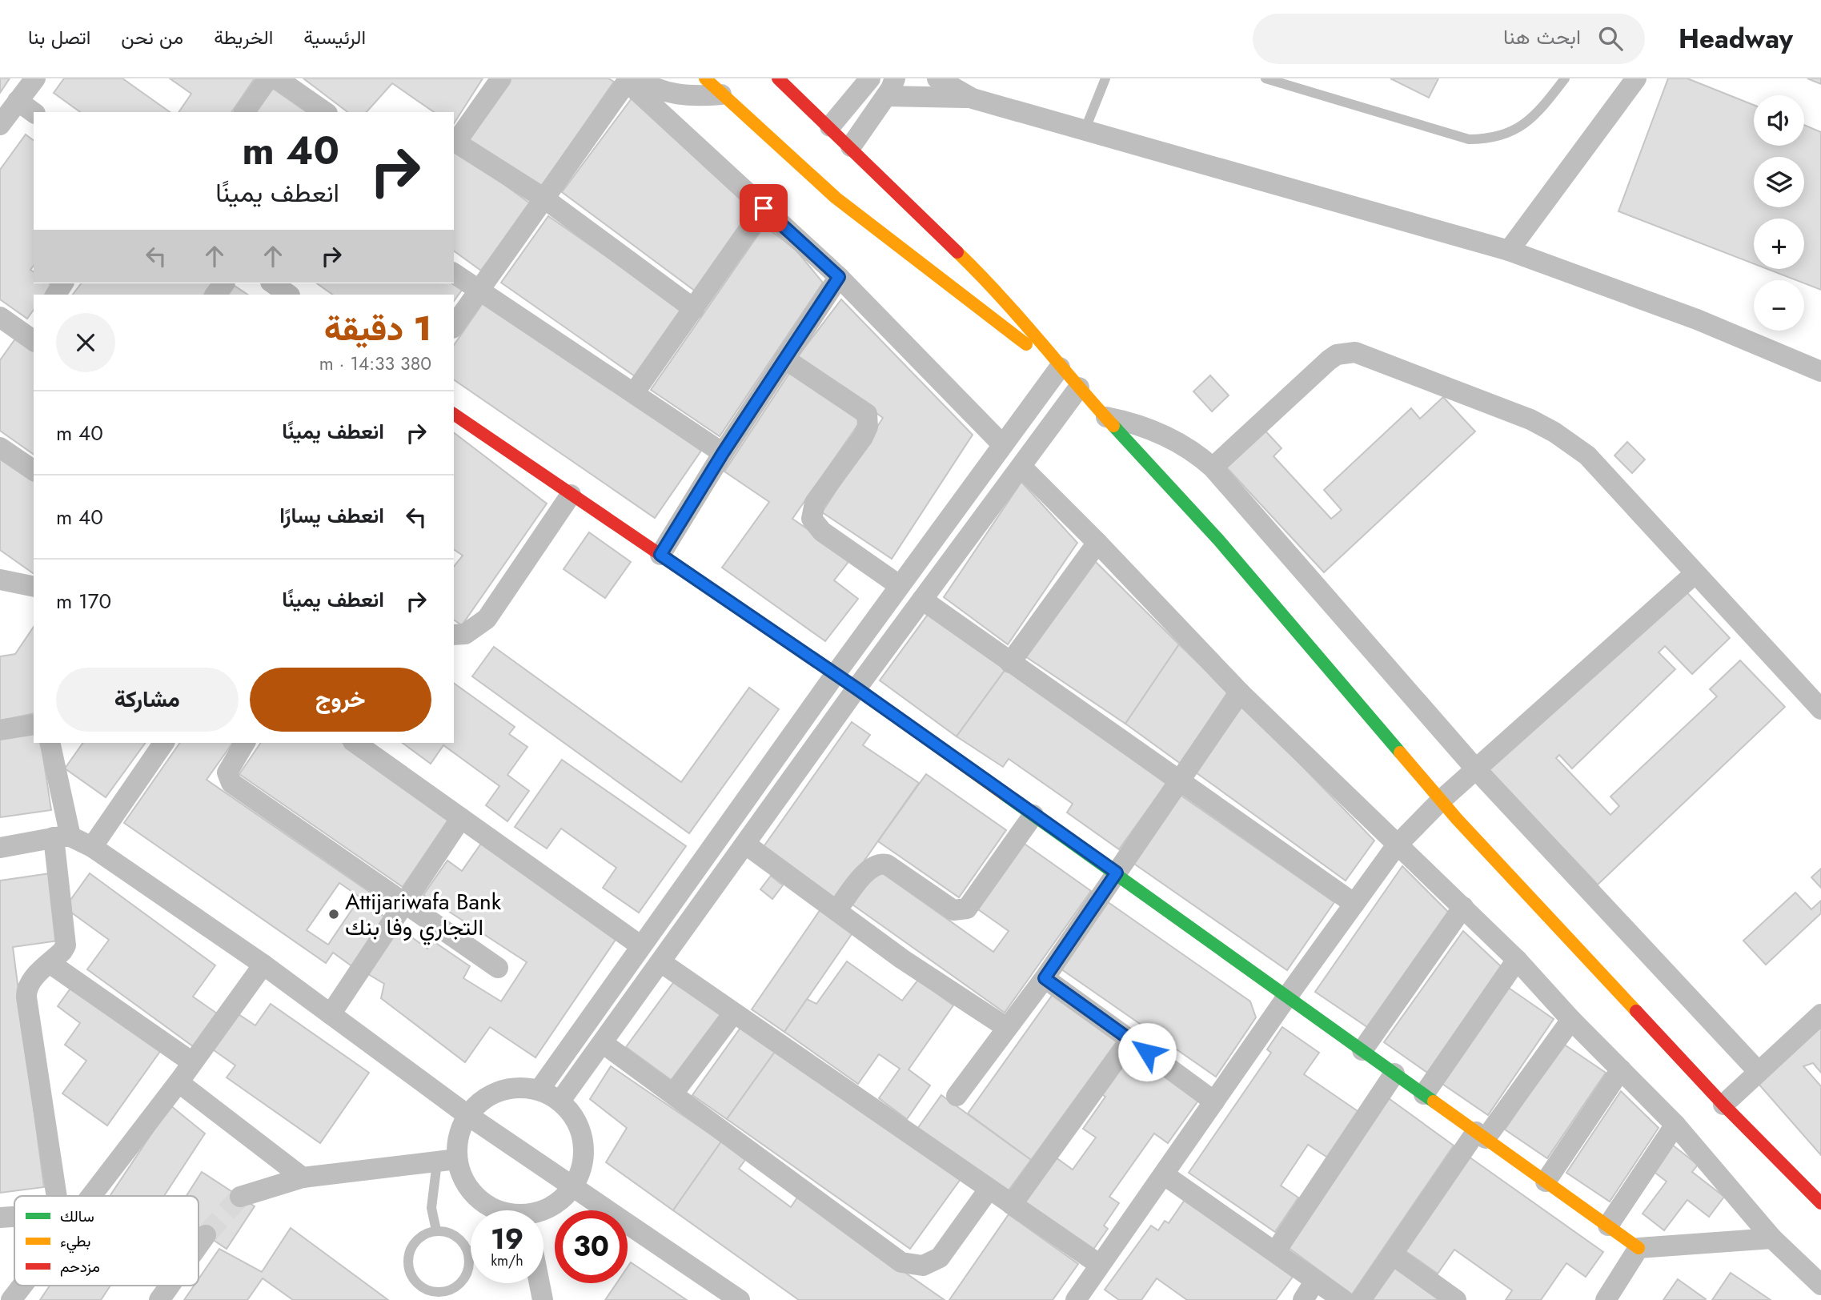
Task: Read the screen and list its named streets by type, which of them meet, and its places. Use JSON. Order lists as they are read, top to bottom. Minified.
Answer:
{"places":["Attijariwafa Bank التجاري وفا بنك"],"legend":["سالك","بطيء","مزدحم"],"page":{"header":"Headway","search":"ابحث هنا","nav":["الرئيسية","الخريطة","من نحن","اتصل بنا"],"map_buttons":["+","−"],"turn":["40 m","انعطف يمينًا"],"heading":["1 دقيقة","380 m · 14:33"],"list":[{"name":"انعطف يمينًا","value":"40 m"},{"name":"انعطف يسارًا","value":"40 m"},{"name":"انعطف يمينًا","value":"170 m"}],"buttons":["خروج","مشاركة"],"speed":"19 km/h","limit":"30"}}
